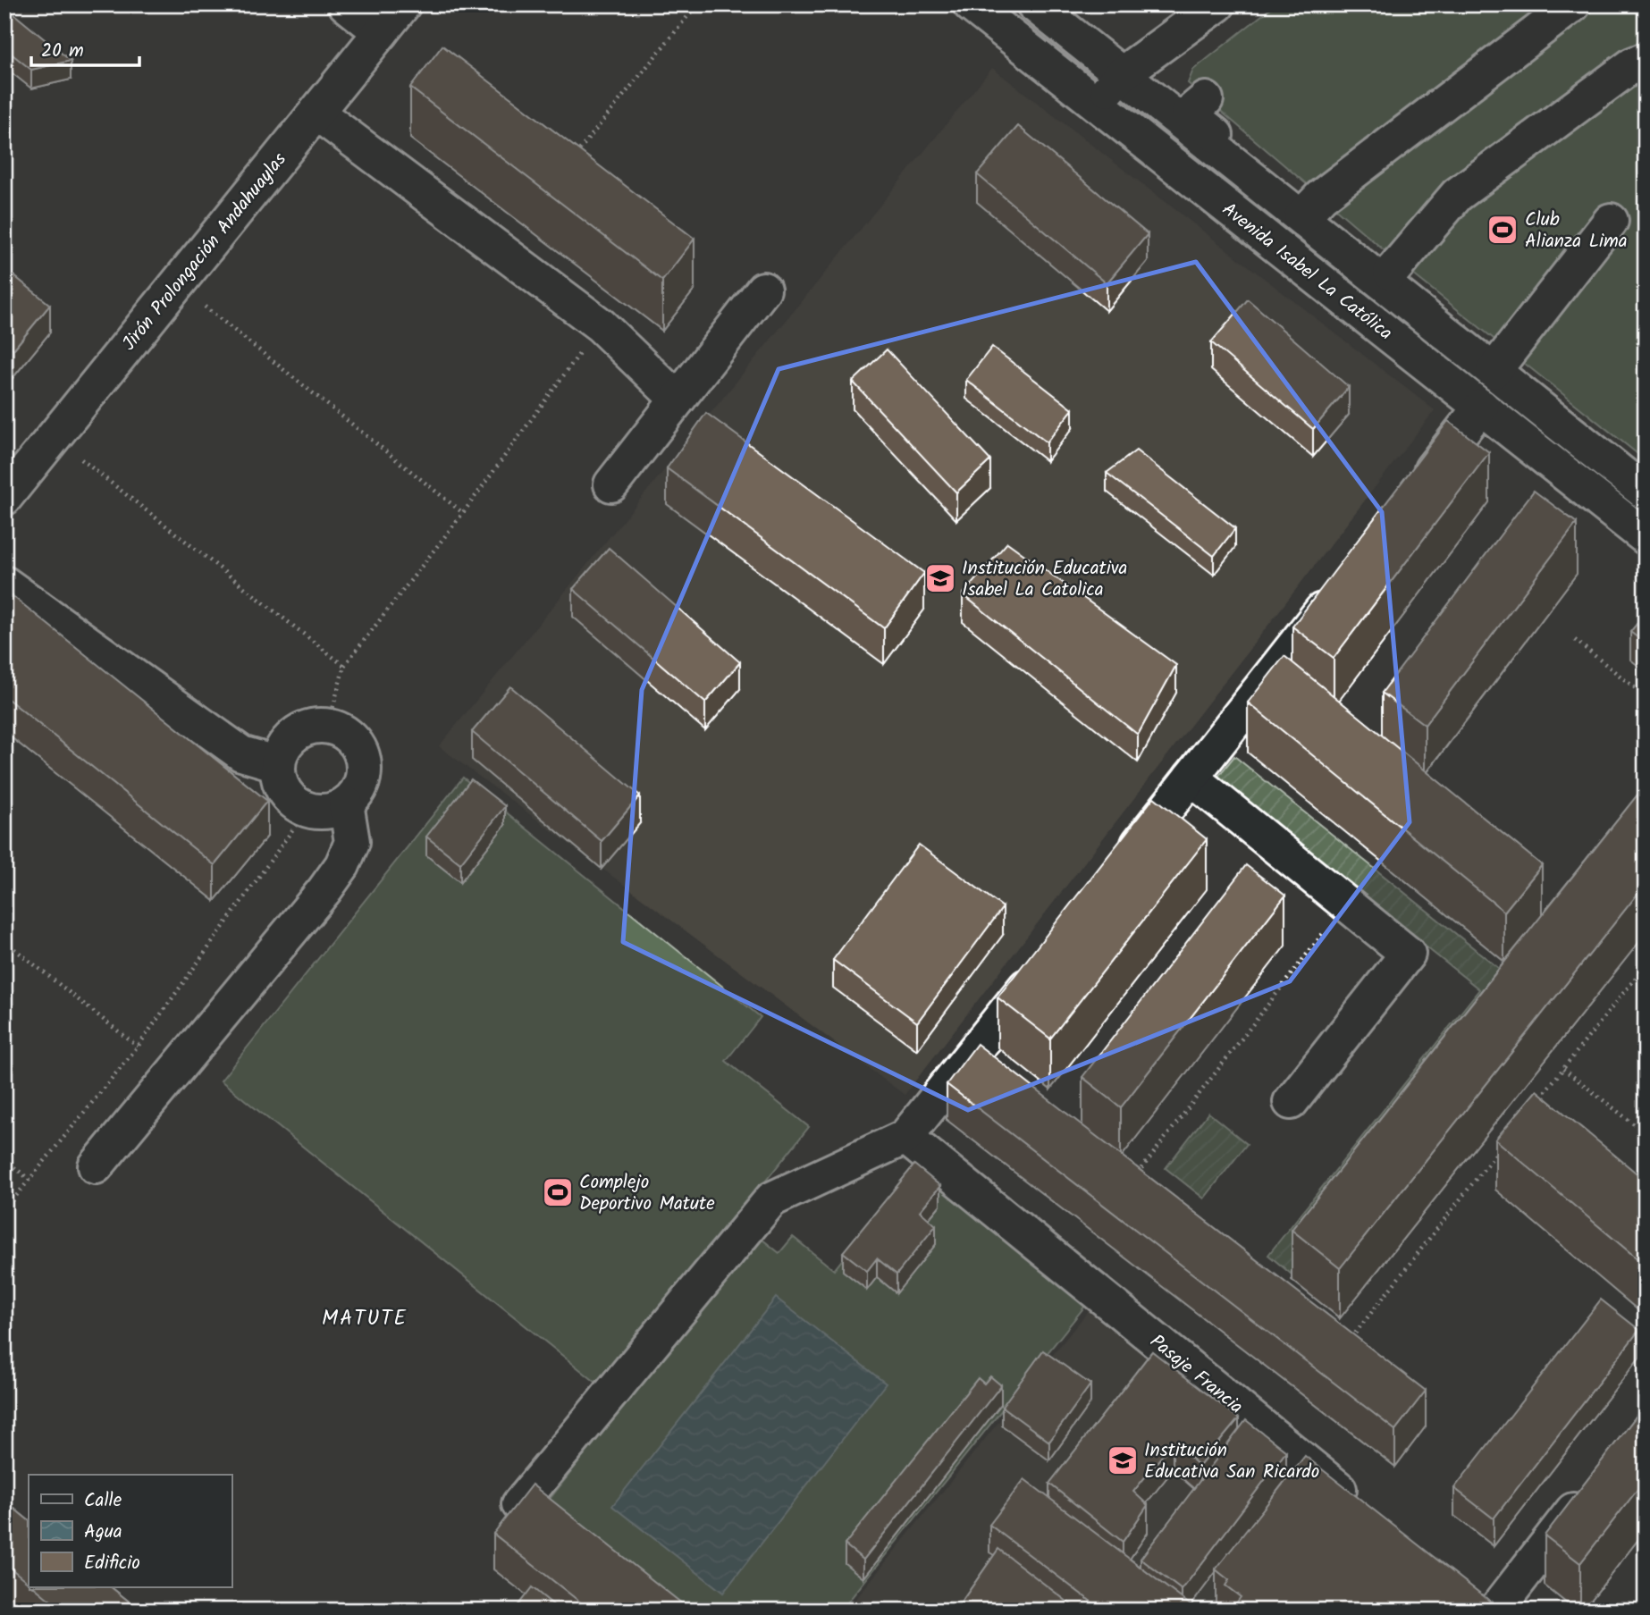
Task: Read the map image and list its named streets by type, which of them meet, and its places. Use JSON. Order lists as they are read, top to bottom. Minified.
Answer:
{"streets":{"street":["Jirón Prolongación Andahuaylas","Avenida Isabel La Católica","Pasaje Francia"]},"districts":["MATUTE"],"places":{"sports":["Club Alianza Lima","Complejo Deportivo Matute"],"school or university":["Institución Educativa Isabel La Catolica","Institución Educativa San Ricardo"]},"legend":["Calle","Agua","Edificio"],"scale_bar":"20 m"}
